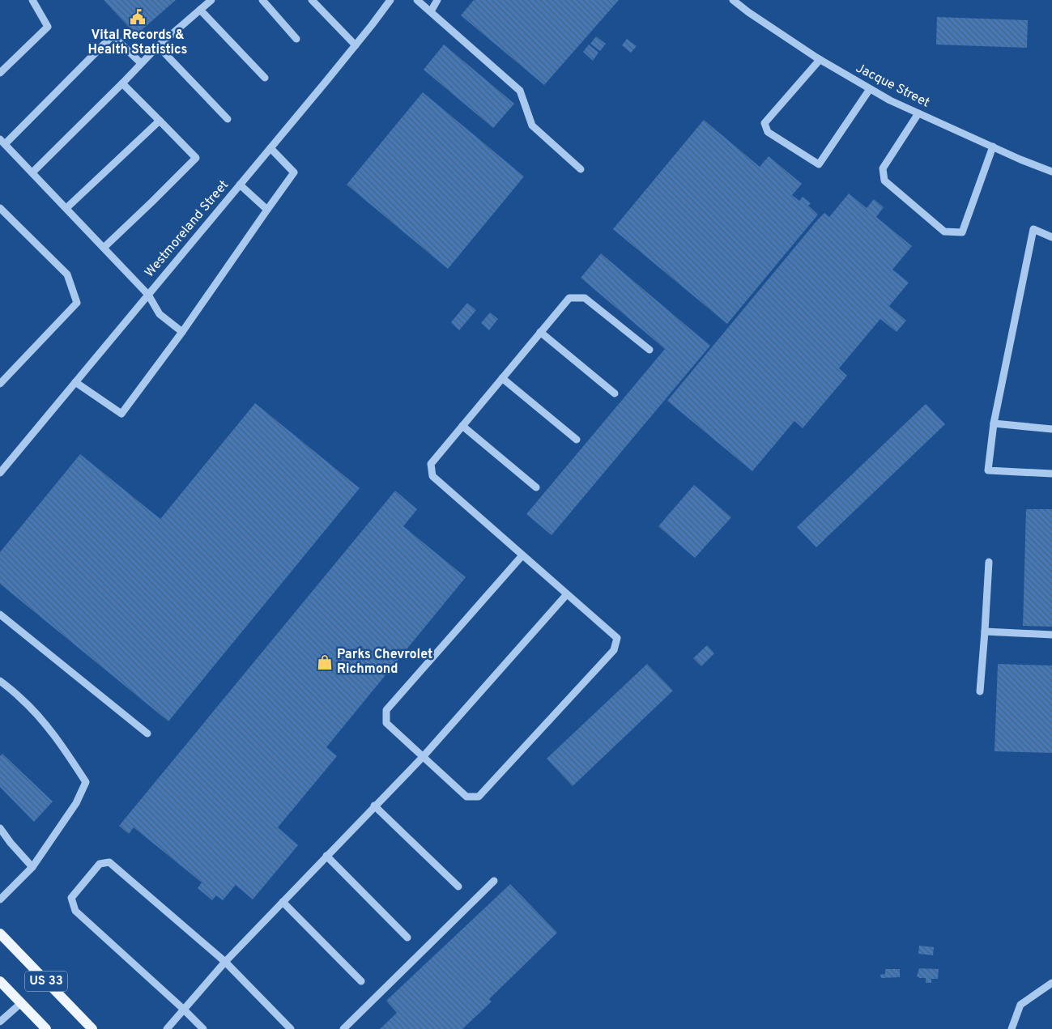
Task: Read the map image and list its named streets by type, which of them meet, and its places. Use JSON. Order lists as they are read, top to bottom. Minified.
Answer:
{"streets":{"main road":["US 33"],"street":["Jacque Street","Westmoreland Street"]},"places":{"public building":["Vital Records & Health Statistics"],"shop":["Parks Chevrolet Richmond"]}}
